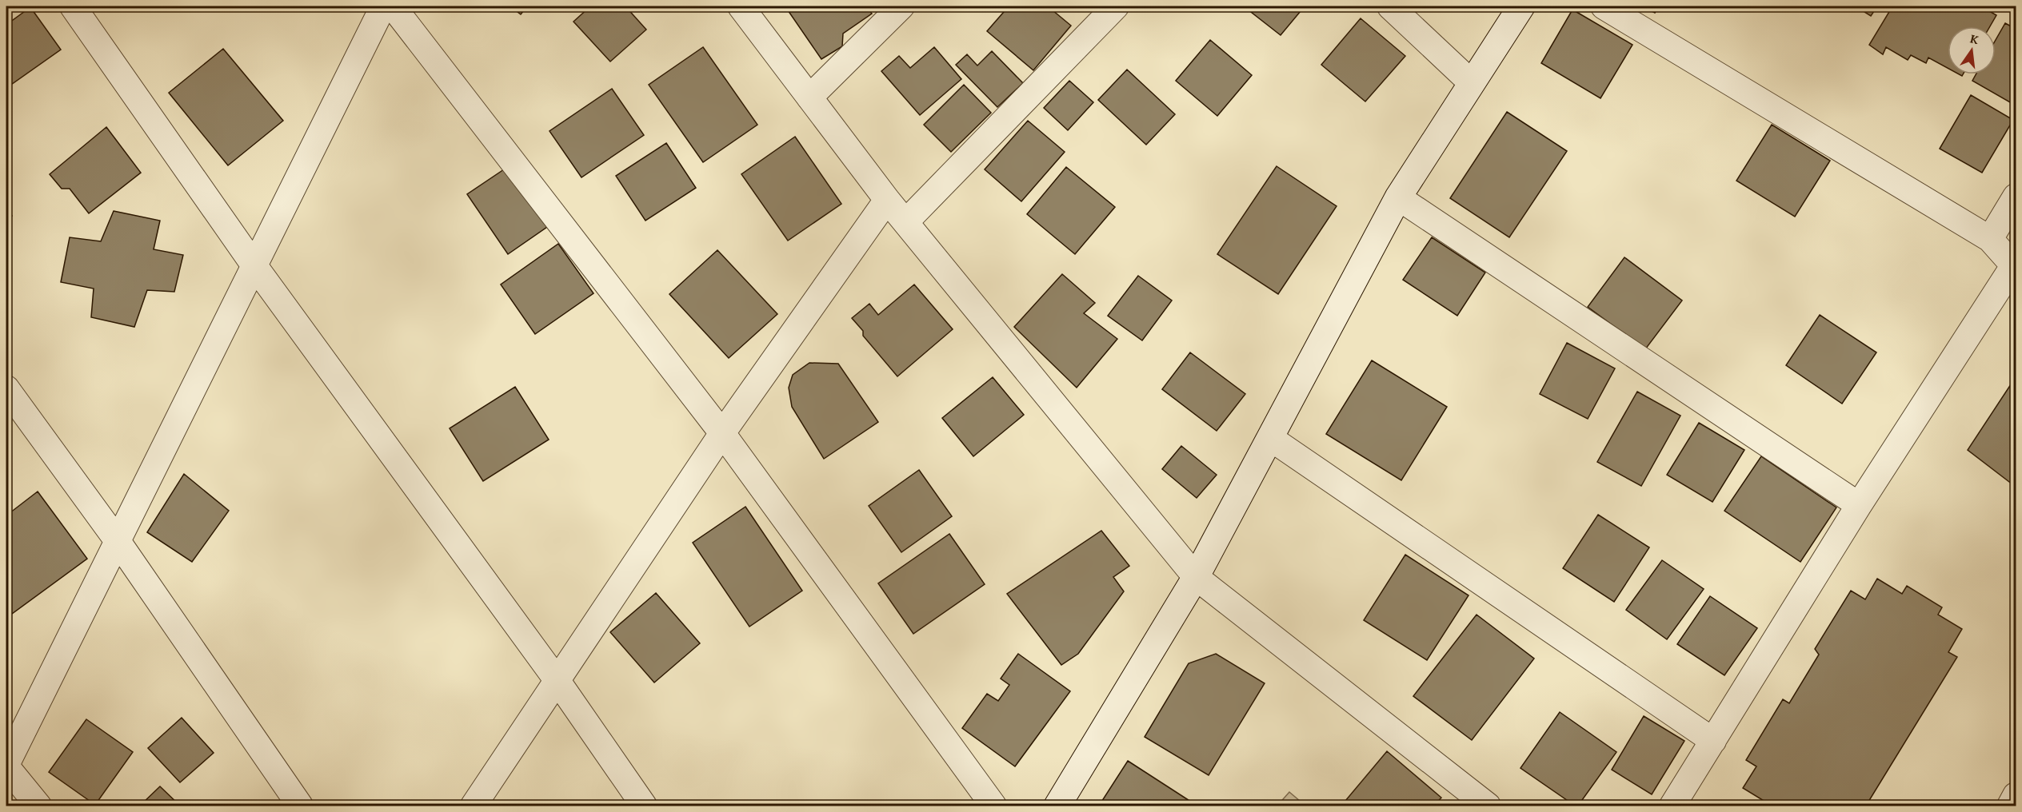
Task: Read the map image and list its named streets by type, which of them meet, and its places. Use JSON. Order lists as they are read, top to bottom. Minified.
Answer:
{"north":"top"}
